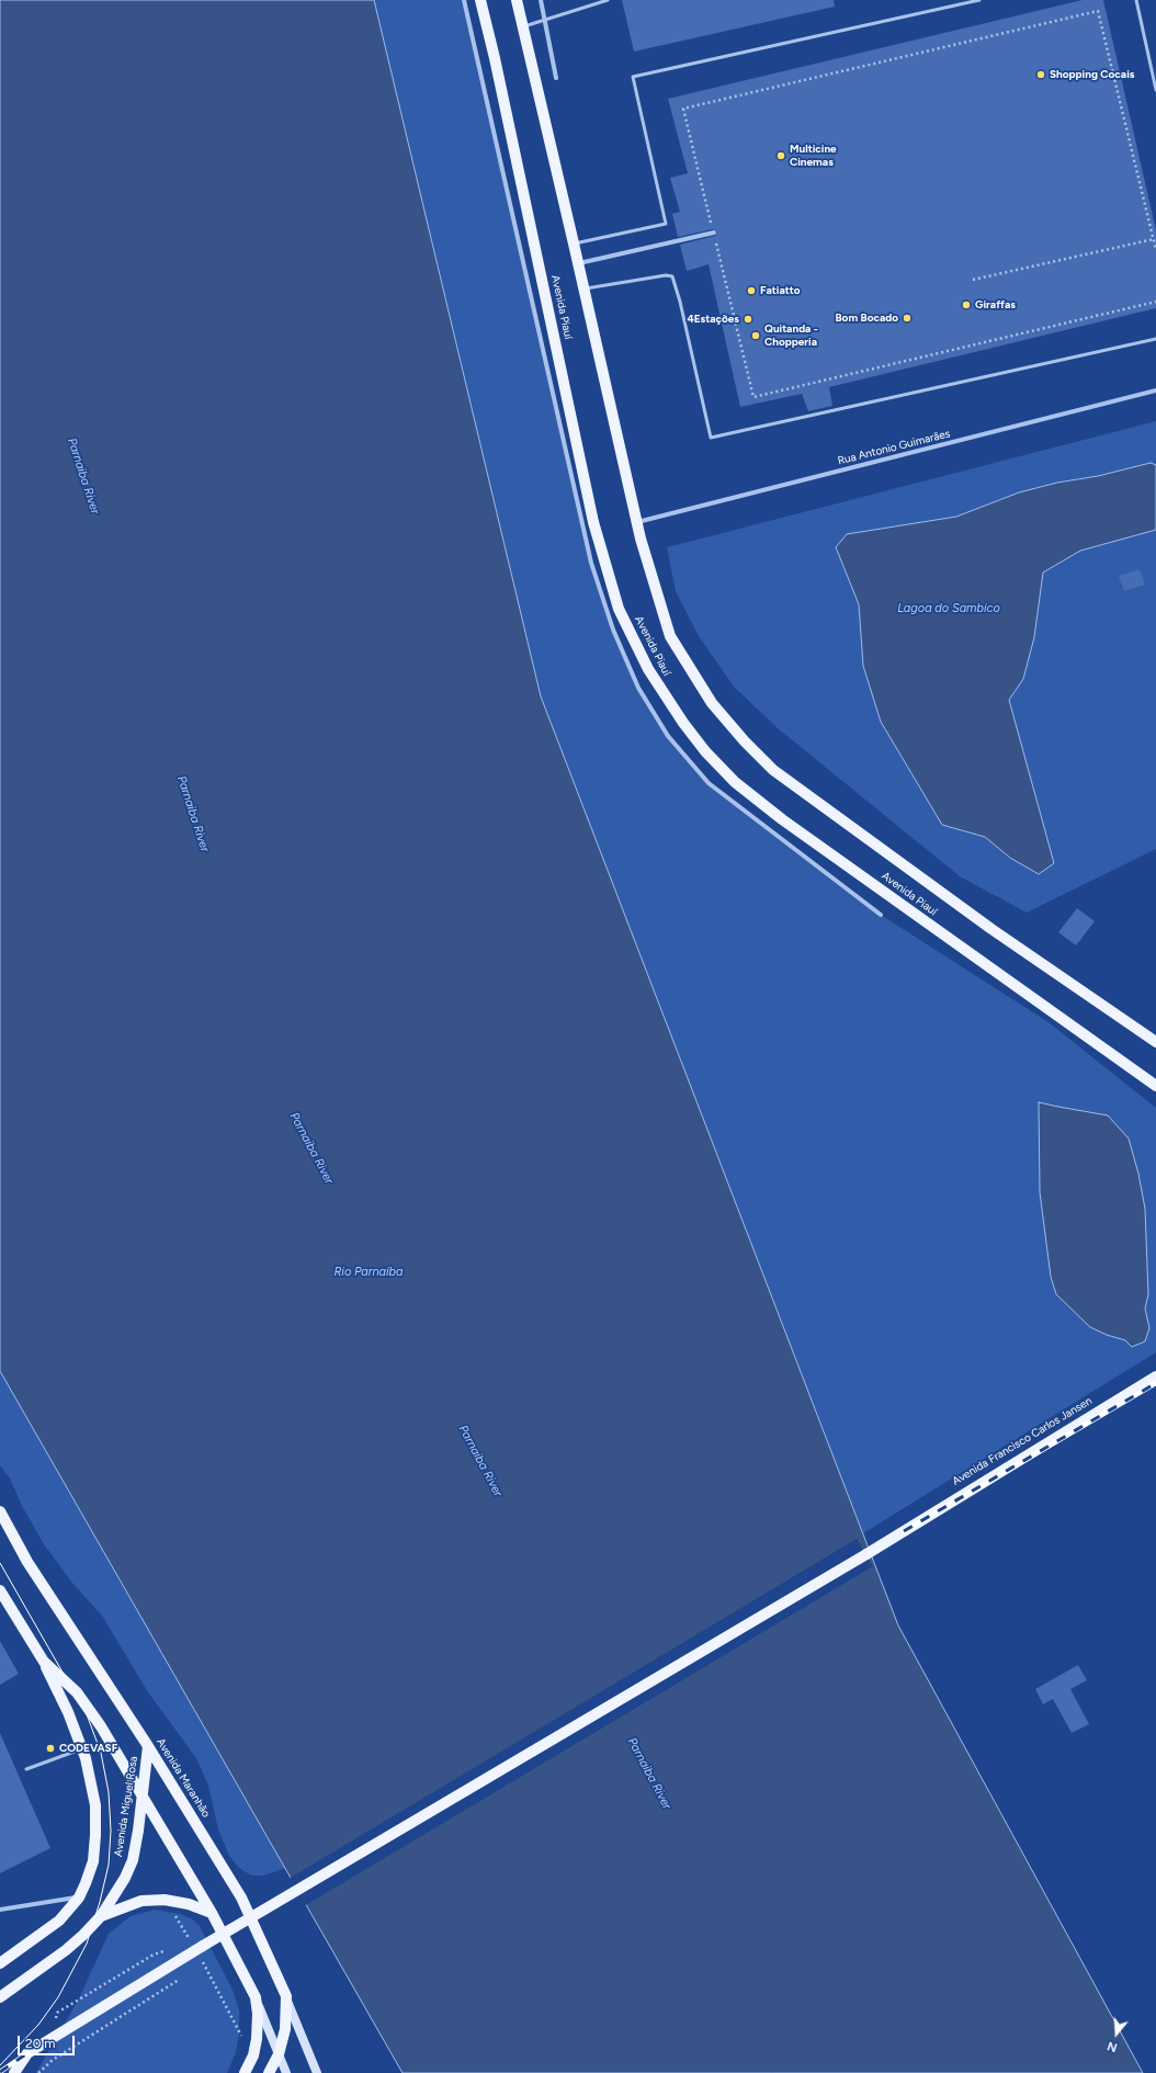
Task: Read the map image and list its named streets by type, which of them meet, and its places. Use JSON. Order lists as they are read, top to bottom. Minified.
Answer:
{"streets":{"main road":["Avenida Piauí","Avenida Francisco Carlos Jansen","Avenida Maranhão","Avenida Miguel Rosa"],"street":["Rua Antonio Guimarães"]},"crossings":[["Avenida Piauí","Rua Antonio Guimarães"],["Avenida Maranhão","Avenida Miguel Rosa"]],"water":["Parnaiba River","Lagoa do Sambico","Rio Parnaíba"],"places":["Shopping Cocais","Multicine Cinemas","Fatiatto","Giraffas","Bom Bocado","4Estações","Quitanda - Chopperia","CODEVASF"],"scale_bar":"20 m","north":"bottom"}
